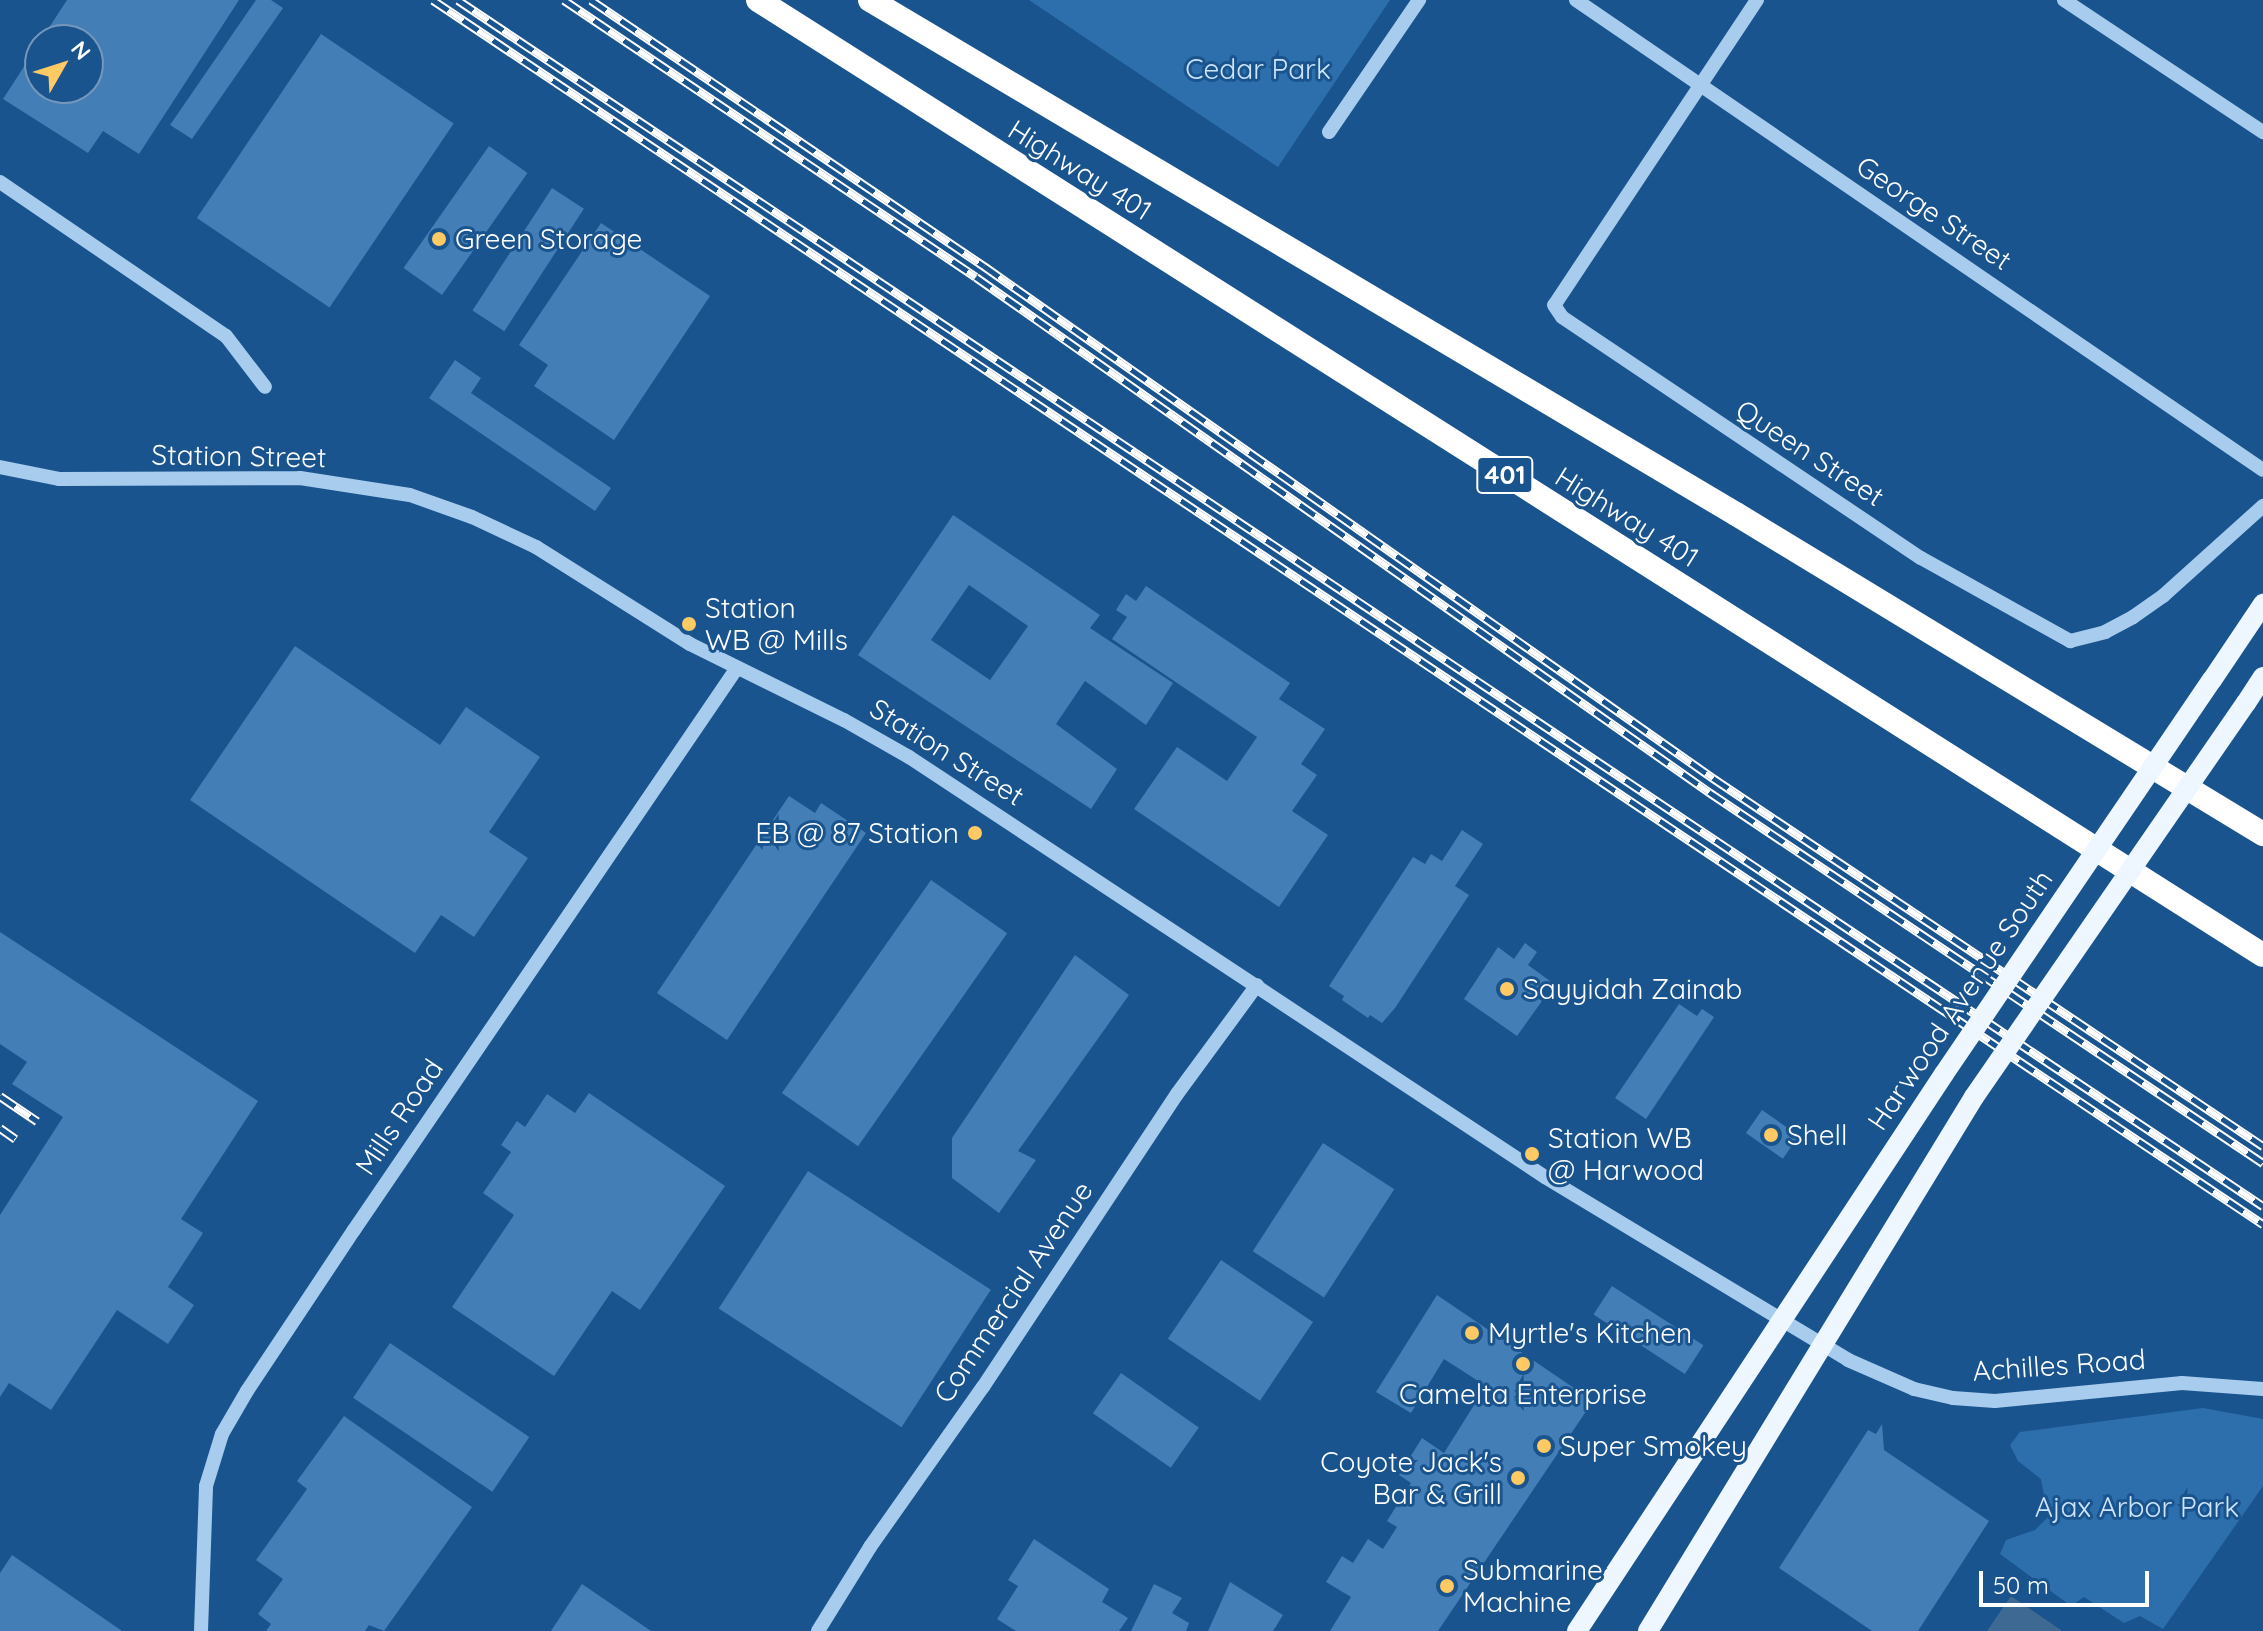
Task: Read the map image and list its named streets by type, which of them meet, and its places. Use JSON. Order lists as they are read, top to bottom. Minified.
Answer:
{"streets":{"highway":["Highway 401","401"],"main road":["Harwood Avenue South"],"street":["George Street","Queen Street","Station Street","Mills Road","Commercial Avenue","Achilles Road"]},"crossings":[["George Street","Queen Street"],["Station Street","Harwood Avenue South"],["Station Street","Mills Road"],["Station Street","Commercial Avenue"],["Station Street","Achilles Road"],["Harwood Avenue South","Achilles Road"]],"parks":["Cedar Park","Ajax Arbor Park"],"places":["Green Storage","Station WB @ Mills","EB @ 87 Station","Sayyidah Zainab","Shell","Station WB @ Harwood","Myrtle's Kitchen","Camelta Enterprise","Super Smokey","Coyote Jack's Bar & Grill","Submarine Machine"],"scale_bar":"50 m","north":"top right"}
